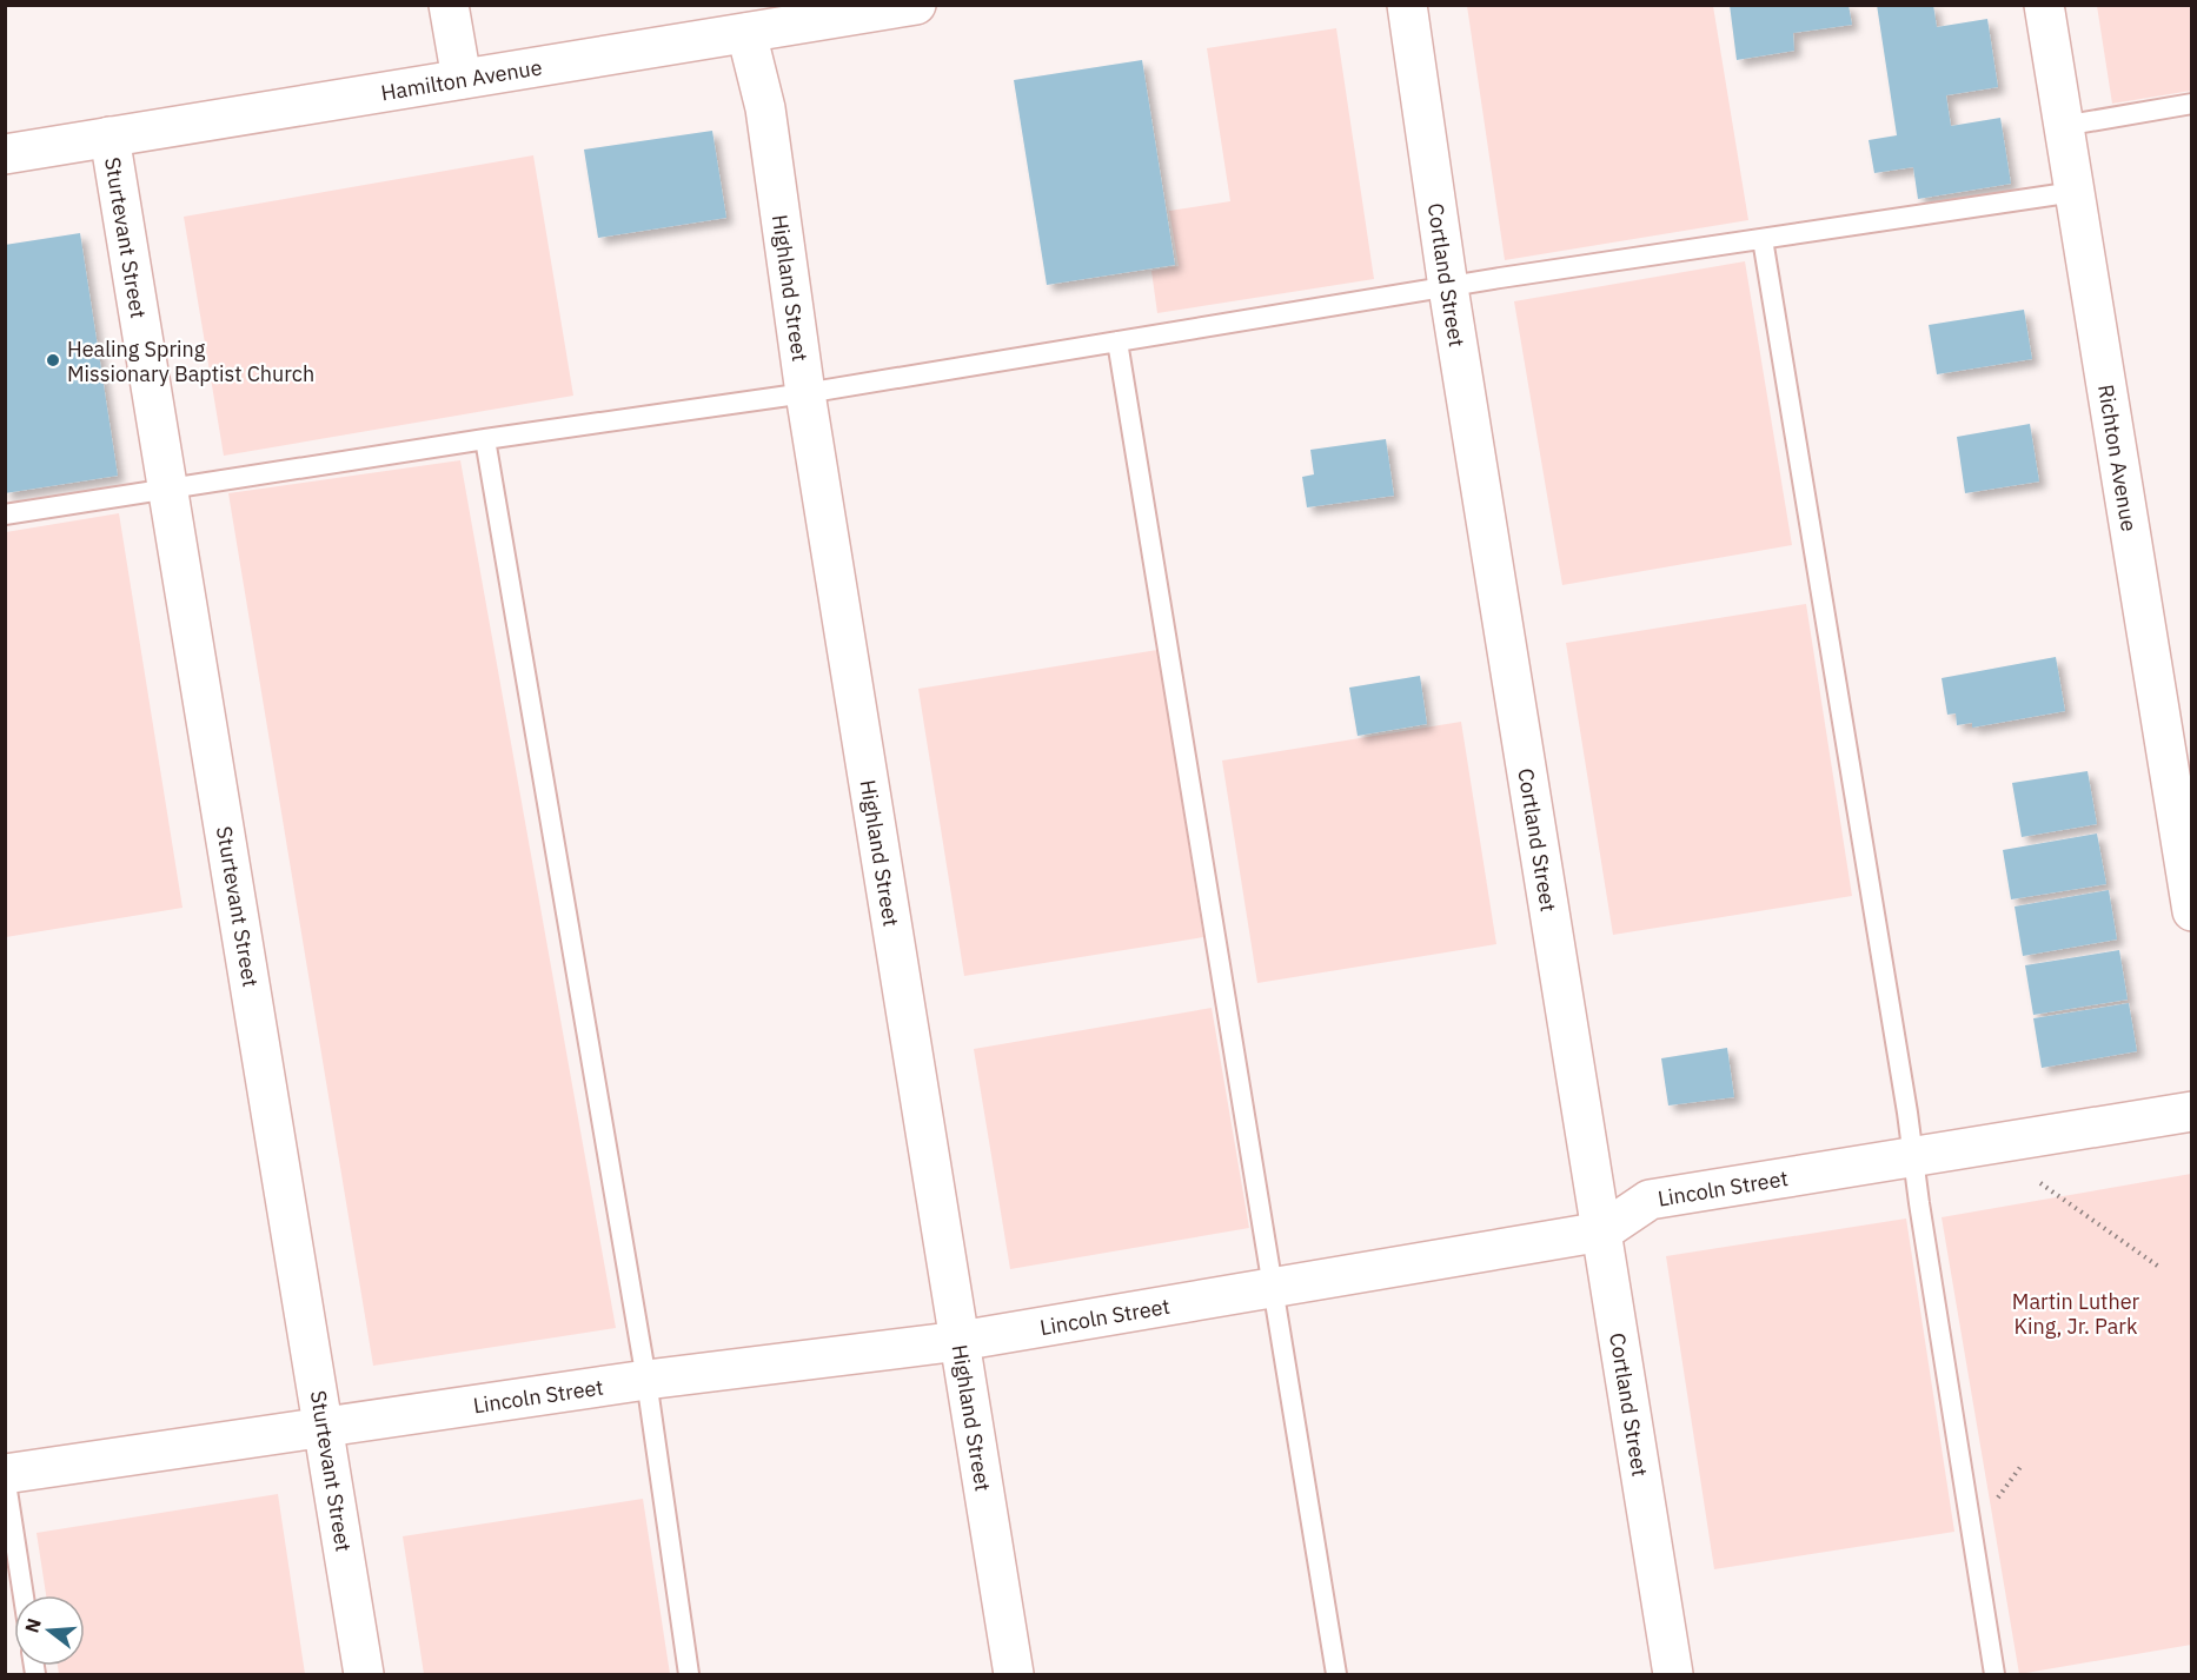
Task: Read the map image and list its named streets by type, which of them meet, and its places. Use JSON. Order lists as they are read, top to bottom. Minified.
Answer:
{"streets":{"street":["Hamilton Avenue","Sturtevant Street","Cortland Street","Highland Street","Richton Avenue","Lincoln Street"]},"crossings":[["Hamilton Avenue","Sturtevant Street"],["Hamilton Avenue","Highland Street"],["Sturtevant Street","Lincoln Street"],["Cortland Street","Lincoln Street"],["Highland Street","Lincoln Street"]],"parks":["Martin Luther King, Jr. Park"],"places":["Healing Spring Missionary Baptist Church"],"north":"left"}
